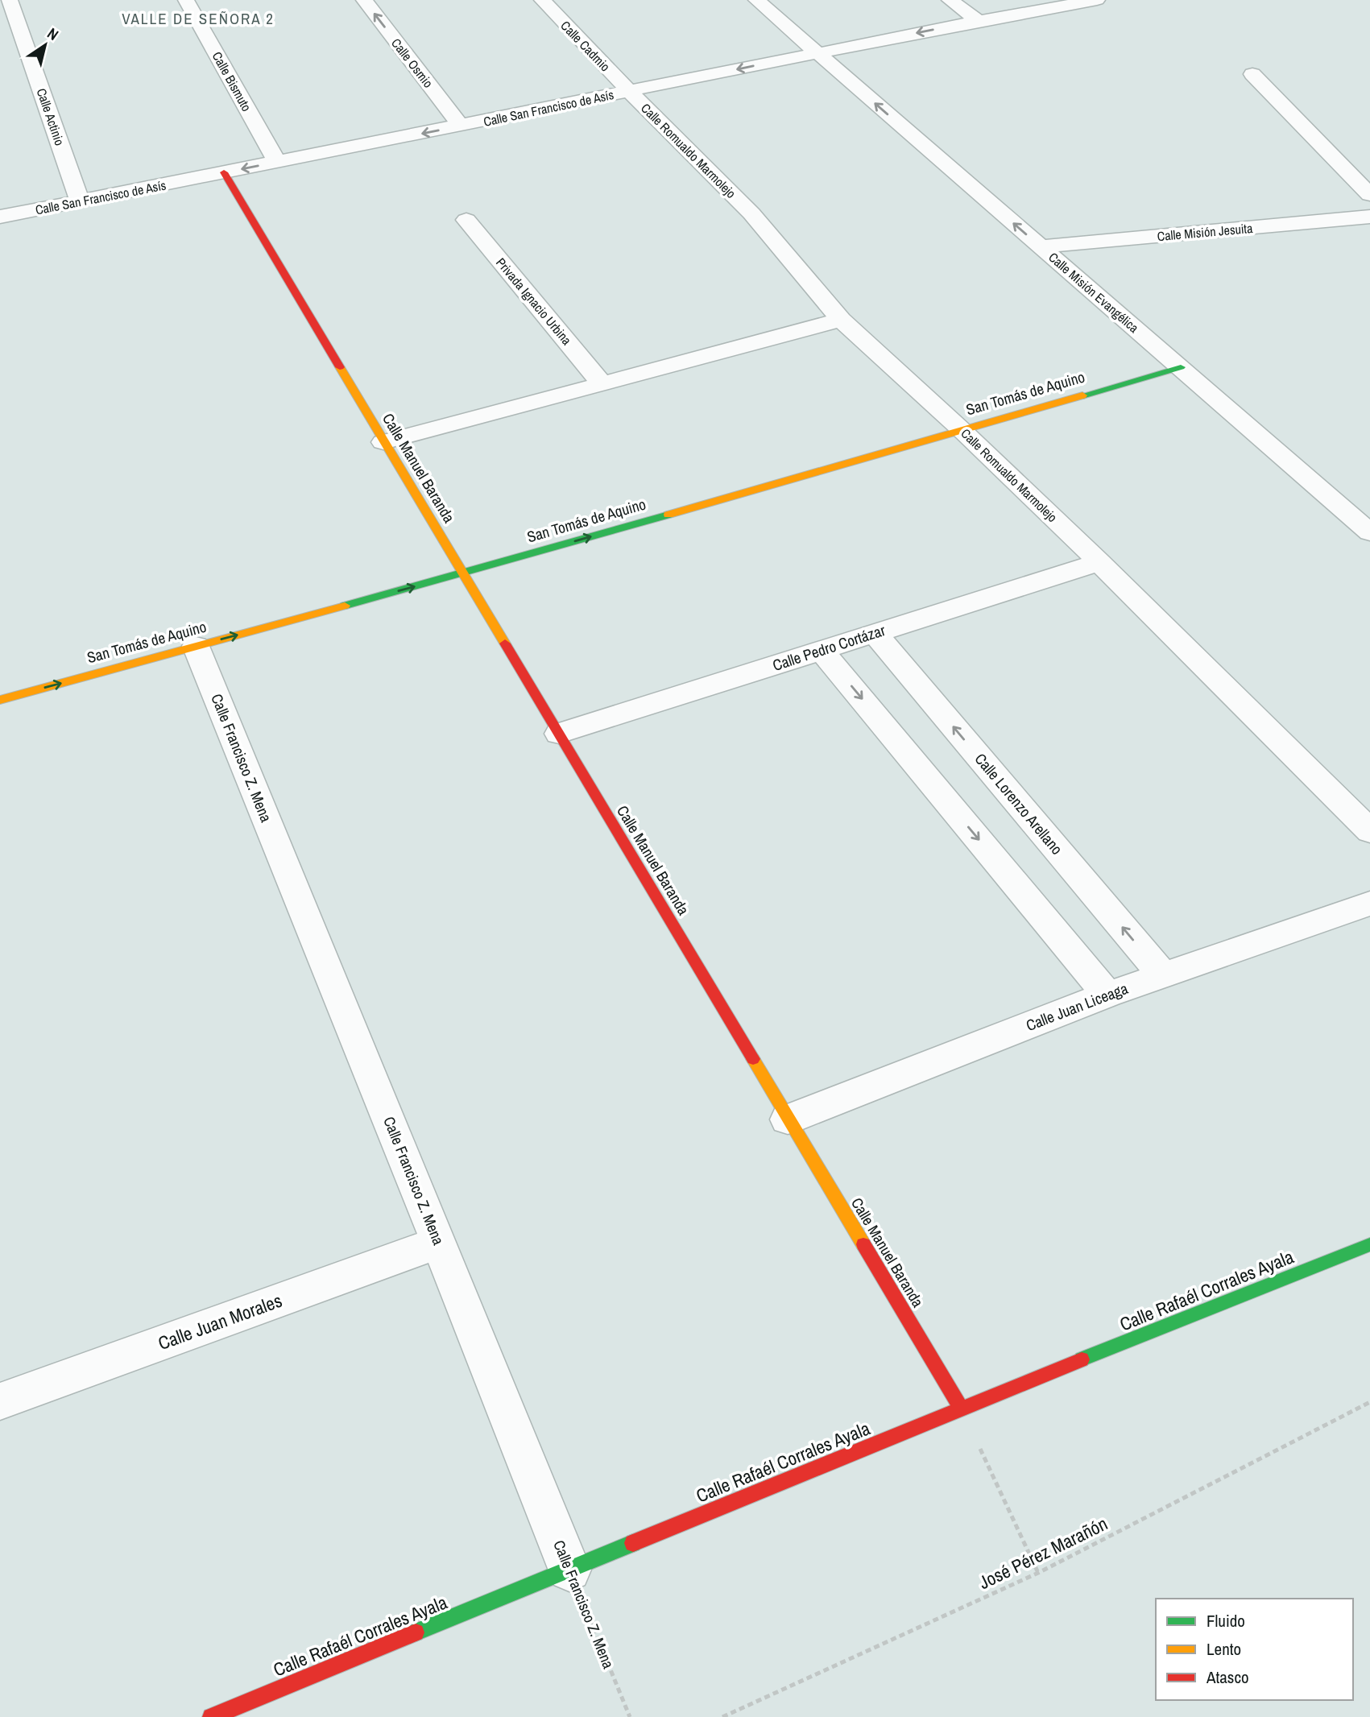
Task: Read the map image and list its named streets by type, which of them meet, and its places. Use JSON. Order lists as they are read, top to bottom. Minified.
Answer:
{"streets":{"street":["Calle Cadmio","Calle Osmio","Calle Bismuto","Calle San Francisco de Asís","Calle Actinio","Calle Romualdo Marmolejo","Calle Misión Jesuita","Calle Misión Evangélica","Privada Ignacio Urbina","San Tomás de Aquino","Calle Manuel Baranda","Calle Pedro Cortázar","Calle Francisco Z. Mena","Calle Lorenzo Arellano","Calle Juan Liceaga","Calle Rafaél Corrales Ayala","Calle Juan Morales"],"path":["José Pérez Marañón"]},"crossings":[["Calle Cadmio","Calle San Francisco de Asís"],["Calle Cadmio","Calle Romualdo Marmolejo"],["Calle Osmio","Calle San Francisco de Asís"],["Calle Bismuto","Calle San Francisco de Asís"],["Calle San Francisco de Asís","Calle Actinio"],["Calle San Francisco de Asís","Calle Romualdo Marmolejo"],["Calle San Francisco de Asís","Calle Misión Evangélica"],["Calle San Francisco de Asís","Calle Manuel Baranda"],["Calle Romualdo Marmolejo","San Tomás de Aquino"],["Calle Romualdo Marmolejo","Calle Pedro Cortázar"],["Calle Misión Jesuita","Calle Misión Evangélica"],["Calle Misión Evangélica","San Tomás de Aquino"],["San Tomás de Aquino","Calle Manuel Baranda"],["San Tomás de Aquino","Calle Francisco Z. Mena"],["Calle Manuel Baranda","Calle Pedro Cortázar"],["Calle Manuel Baranda","Calle Juan Liceaga"],["Calle Manuel Baranda","Calle Rafaél Corrales Ayala"],["Calle Pedro Cortázar","Calle Lorenzo Arellano"],["Calle Francisco Z. Mena","Calle Rafaél Corrales Ayala"],["Calle Francisco Z. Mena","Calle Juan Morales"],["Calle Lorenzo Arellano","Calle Juan Liceaga"]],"one_way":["Calle Osmio","Calle San Francisco de Asís","Calle Misión Evangélica","San Tomás de Aquino"],"districts":["VALLE DE SEÑORA 2"],"legend":["Fluido","Lento","Atasco"],"north":"top right"}
